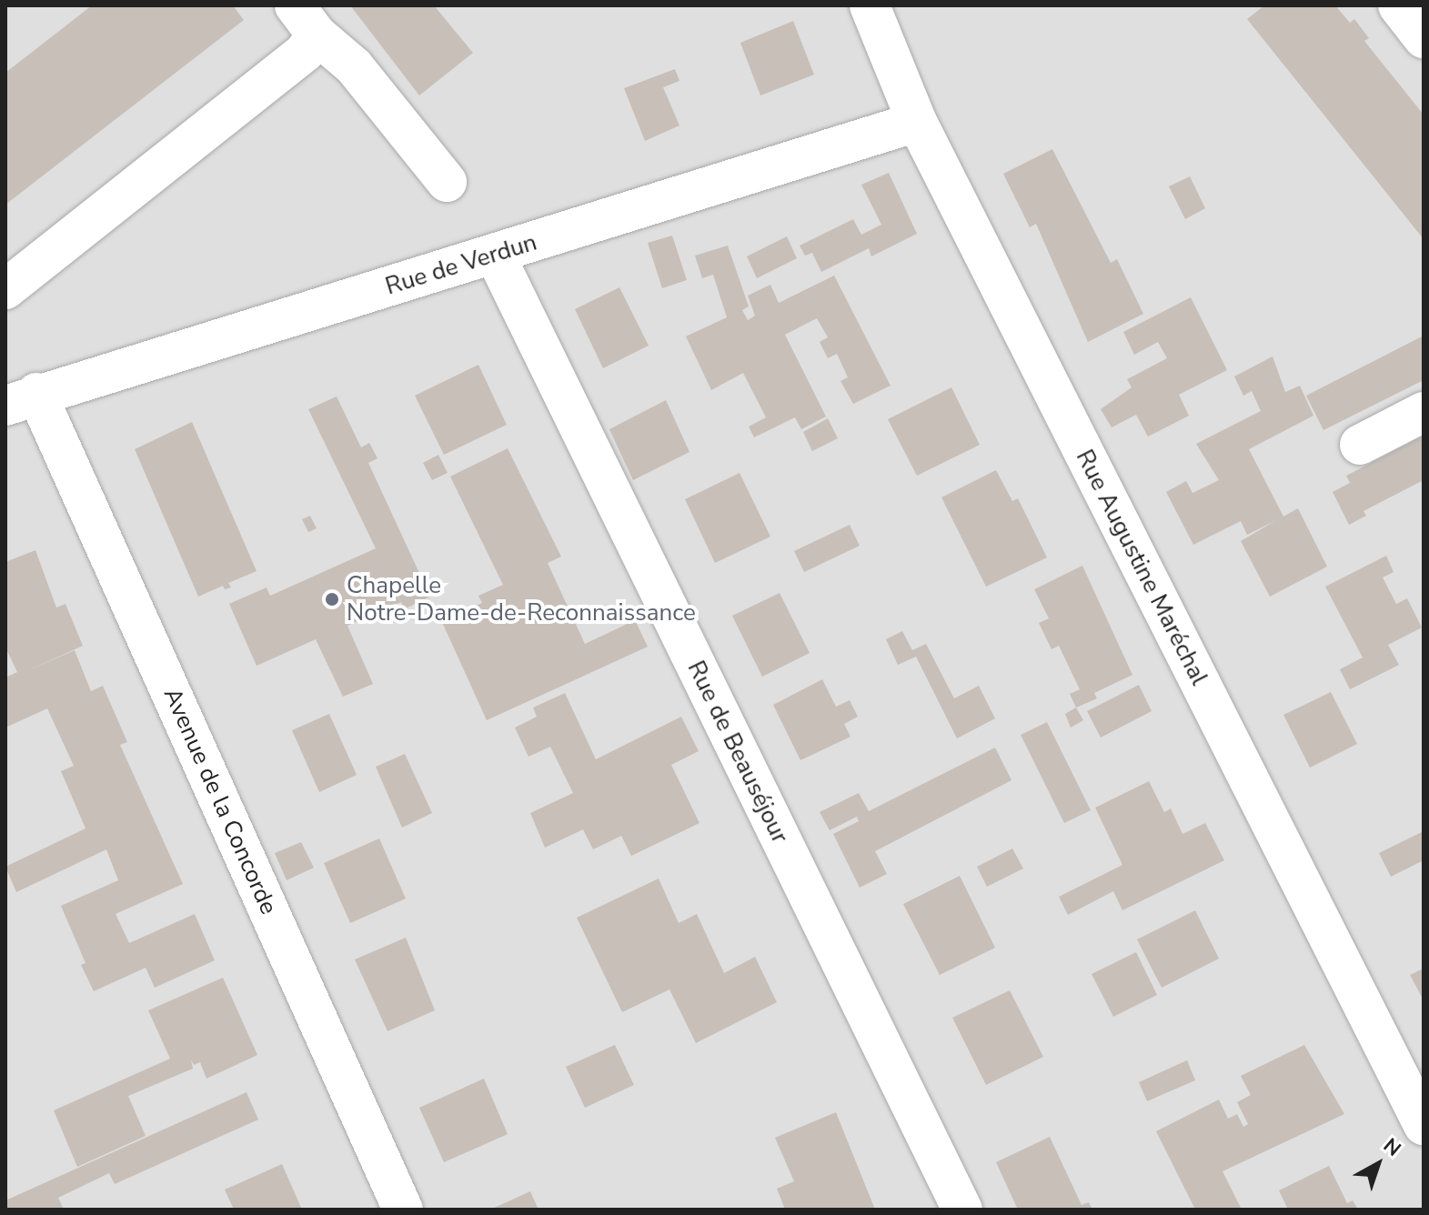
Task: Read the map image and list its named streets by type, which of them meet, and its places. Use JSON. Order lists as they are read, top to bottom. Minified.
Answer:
{"streets":{"street":["Rue de Verdun","Rue Augustine Maréchal","Rue de Beauséjour","Avenue de la Concorde"]},"crossings":[["Rue de Verdun","Rue Augustine Maréchal"],["Rue de Verdun","Rue de Beauséjour"],["Rue de Verdun","Avenue de la Concorde"]],"places":["Chapelle Notre-Dame-de-Reconnaissance"],"north":"top right"}
